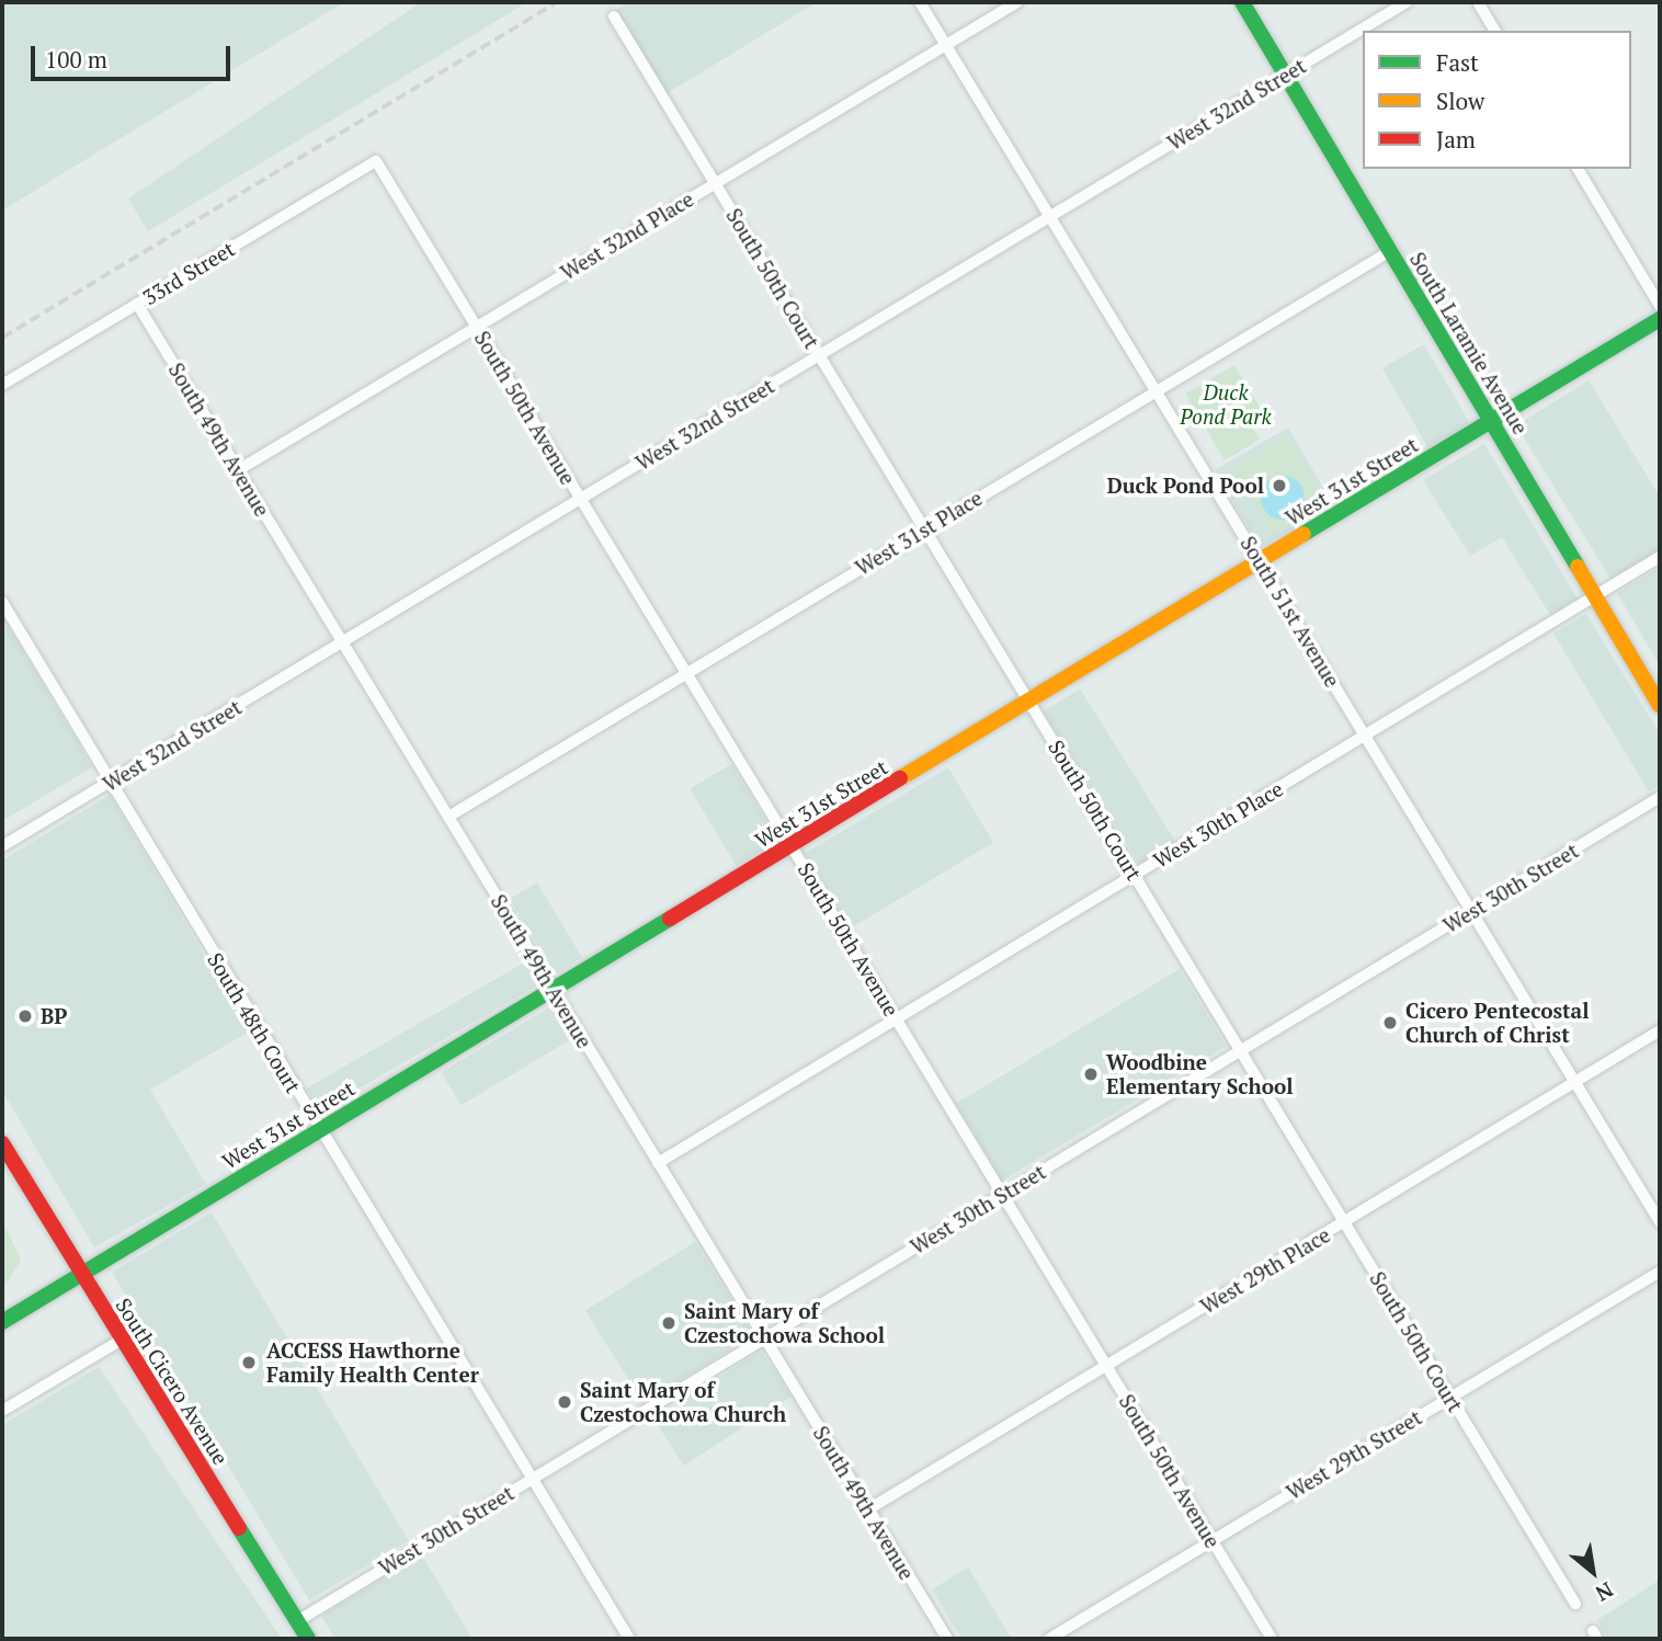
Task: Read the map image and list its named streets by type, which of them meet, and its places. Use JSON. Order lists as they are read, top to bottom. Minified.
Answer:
{"streets":{"main road":["South Laramie Avenue","West 31st Street","South Cicero Avenue"],"street":["West 32nd Street","West 32nd Place","33rd Street","South 50th Court","South 50th Avenue","South 49th Avenue","West 31st Place","South 51st Avenue","West 30th Place","West 30th Street","South 48th Court","West 29th Place","West 29th Street"]},"crossings":[["West 32nd Street","South 50th Court"],["West 32nd Street","South Laramie Avenue"],["West 32nd Street","South 50th Avenue"],["West 32nd Street","South 49th Avenue"],["West 32nd Street","South 51st Avenue"],["West 32nd Street","South 48th Court"],["West 32nd Place","South 50th Court"],["West 32nd Place","South 50th Avenue"],["West 32nd Place","South 49th Avenue"],["West 32nd Place","South 51st Avenue"],["33rd Street","South 50th Avenue"],["33rd Street","South 49th Avenue"],["South 50th Court","West 31st Street"],["South 50th Court","West 31st Place"],["South 50th Court","West 30th Place"],["South 50th Court","West 30th Street"],["South 50th Court","West 29th Place"],["South 50th Court","West 29th Street"],["South Laramie Avenue","West 31st Street"],["South Laramie Avenue","West 31st Place"],["South Laramie Avenue","West 30th Place"],["South 50th Avenue","West 31st Street"],["South 50th Avenue","West 31st Place"],["South 50th Avenue","West 30th Place"],["South 50th Avenue","West 30th Street"],["South 50th Avenue","West 29th Place"],["South 50th Avenue","West 29th Street"],["South 49th Avenue","West 31st Street"],["South 49th Avenue","West 31st Place"],["South 49th Avenue","West 30th Place"],["South 49th Avenue","West 30th Street"],["South 49th Avenue","West 29th Place"],["West 31st Street","South 51st Avenue"],["West 31st Street","South 48th Court"],["West 31st Street","South Cicero Avenue"],["West 31st Place","South 51st Avenue"],["South 51st Avenue","West 30th Place"],["South 51st Avenue","West 30th Street"],["South 51st Avenue","West 29th Place"],["West 30th Street","South 48th Court"],["West 30th Street","South Cicero Avenue"]],"parks":["Duck Pond Park"],"places":["Duck Pond Pool","BP","Cicero Pentecostal Church of Christ","Woodbine Elementary School","Saint Mary of Czestochowa School","ACCESS Hawthorne Family Health Center","Saint Mary of Czestochowa Church"],"legend":["Fast","Slow","Jam"],"scale_bar":"100 m","north":"bottom right"}
